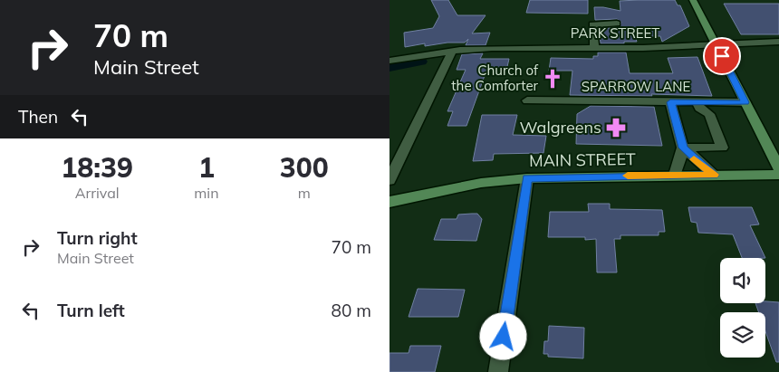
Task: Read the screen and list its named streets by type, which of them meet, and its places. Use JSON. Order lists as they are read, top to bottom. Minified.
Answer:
{"streets":{"main road":["MAIN STREET"],"street":["PARK STREET","SPARROW LANE"]},"places":{"church":["Church of the Comforter"],"pharmacy":["Walgreens"]},"page":{"turn":["70 m","Main Street"],"then":"Then","eta":["18:39","Arrival","1","min","300","m"],"list":[{"name":"Turn right","note":"Main Street","value":"70 m"},{"name":"Turn left","value":"80 m"}]}}
